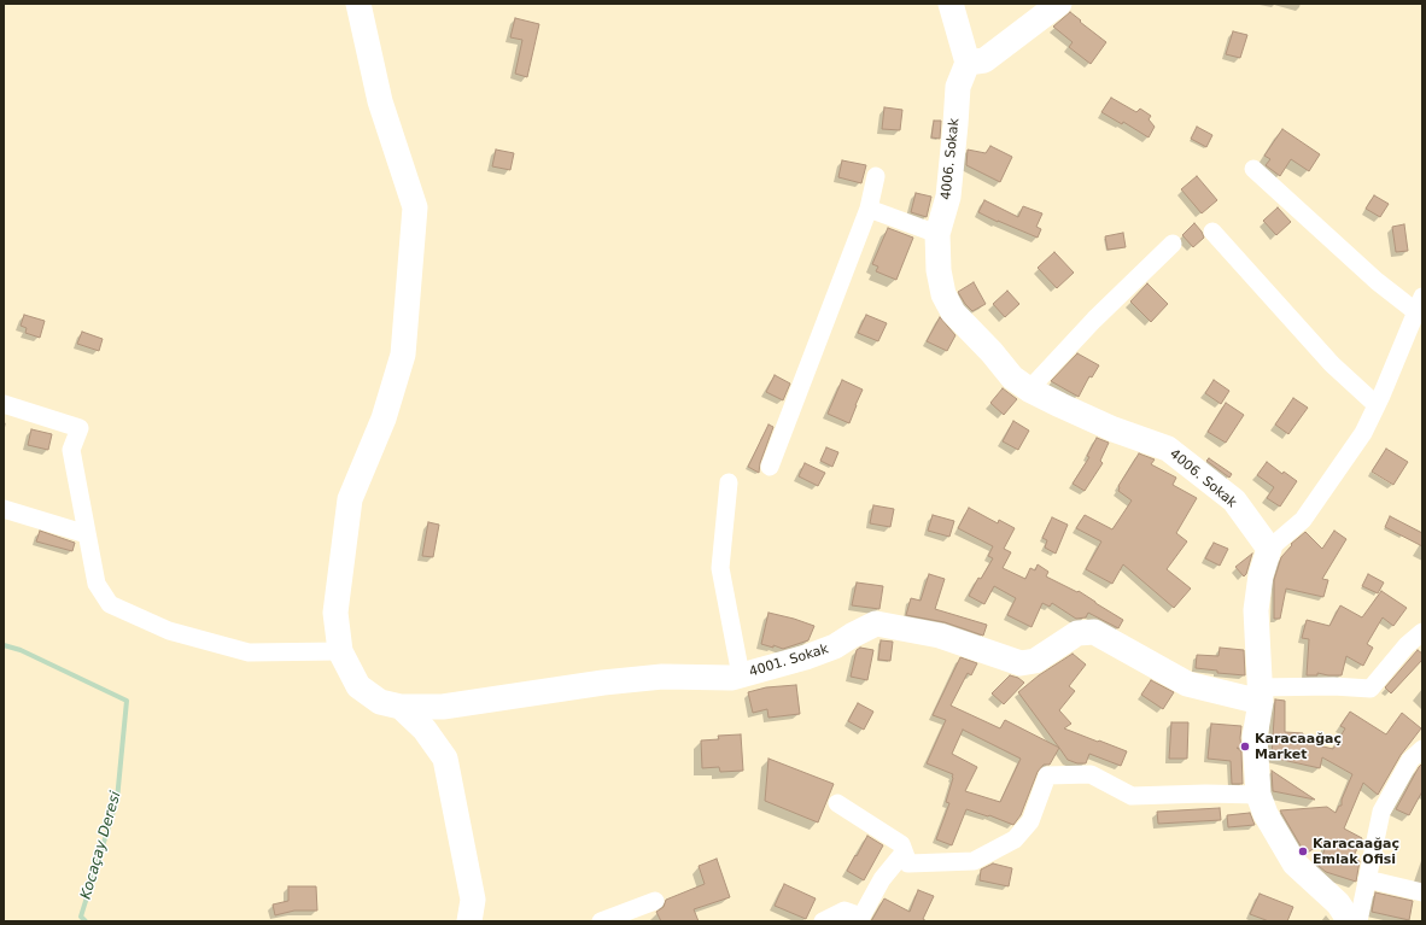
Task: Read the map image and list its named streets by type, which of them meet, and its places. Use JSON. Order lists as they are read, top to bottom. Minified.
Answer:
{"streets":{"street":["4006. Sokak","4001. Sokak"]},"water":["Kocaçay Deresi"],"places":["Karacaağaç Market","Karacaağaç Emlak Ofisi"]}
